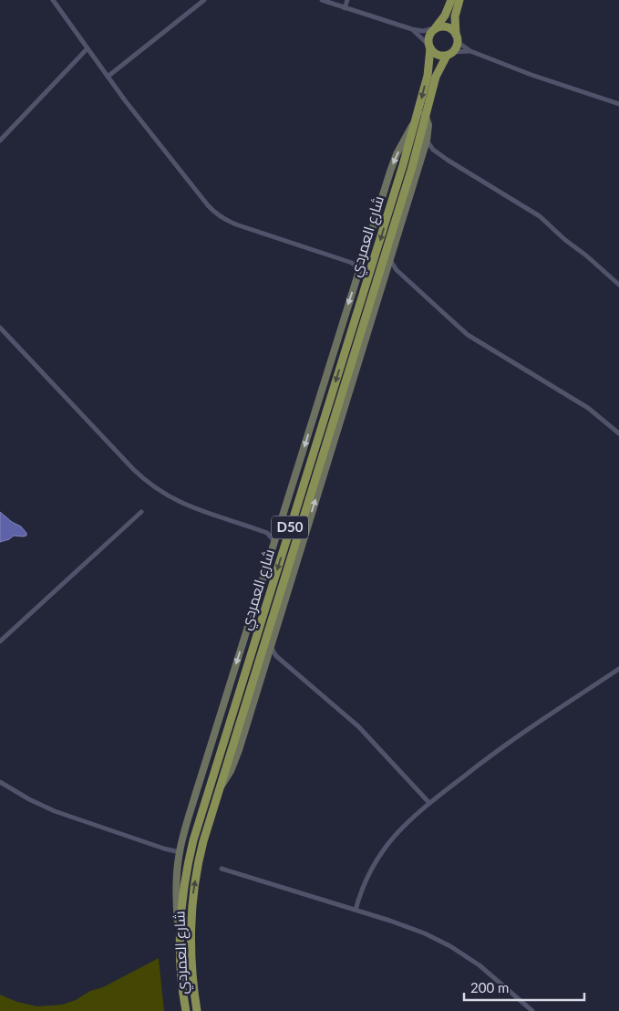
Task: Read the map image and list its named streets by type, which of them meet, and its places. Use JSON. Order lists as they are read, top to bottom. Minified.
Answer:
{"streets":{"main road":["شارع العمردي","D50"]},"scale_bar":"200 m"}
